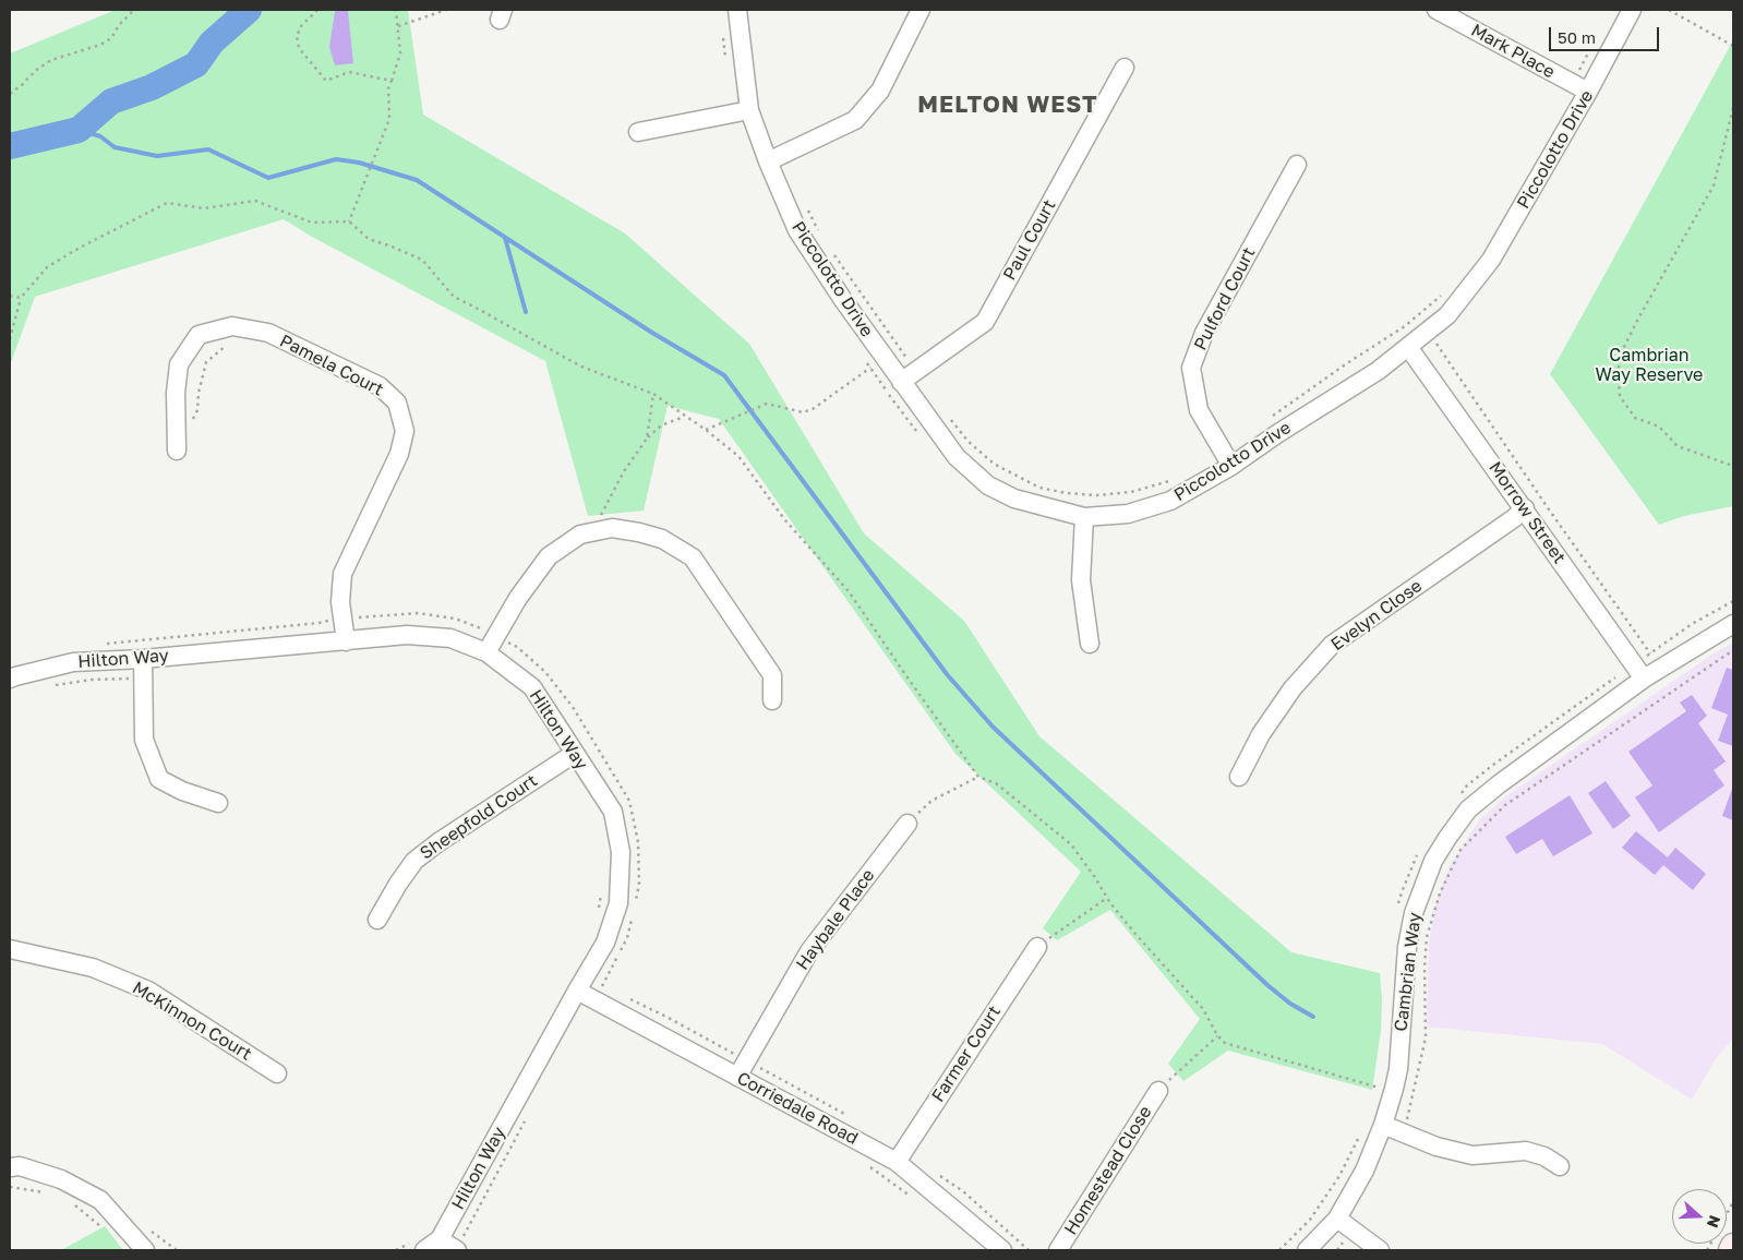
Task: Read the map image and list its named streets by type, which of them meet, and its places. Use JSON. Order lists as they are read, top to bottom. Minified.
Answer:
{"streets":{"street":["Mark Place","Piccolotto Drive","Paul Court","Pulford Court","Pamela Court","Morrow Street","Evelyn Close","Hilton Way","Sheepfold Court","Haybale Place","Cambrian Way","McKinnon Court","Farmer Court","Corriedale Road","Homestead Close"]},"crossings":[["Mark Place","Piccolotto Drive"],["Piccolotto Drive","Paul Court"],["Piccolotto Drive","Pulford Court"],["Piccolotto Drive","Morrow Street"],["Pamela Court","Hilton Way"],["Morrow Street","Evelyn Close"],["Morrow Street","Cambrian Way"],["Hilton Way","Sheepfold Court"],["Hilton Way","Corriedale Road"],["Haybale Place","Corriedale Road"],["Farmer Court","Corriedale Road"]],"districts":["MELTON WEST"],"parks":["Cambrian Way Reserve"],"scale_bar":"50 m","north":"right"}
